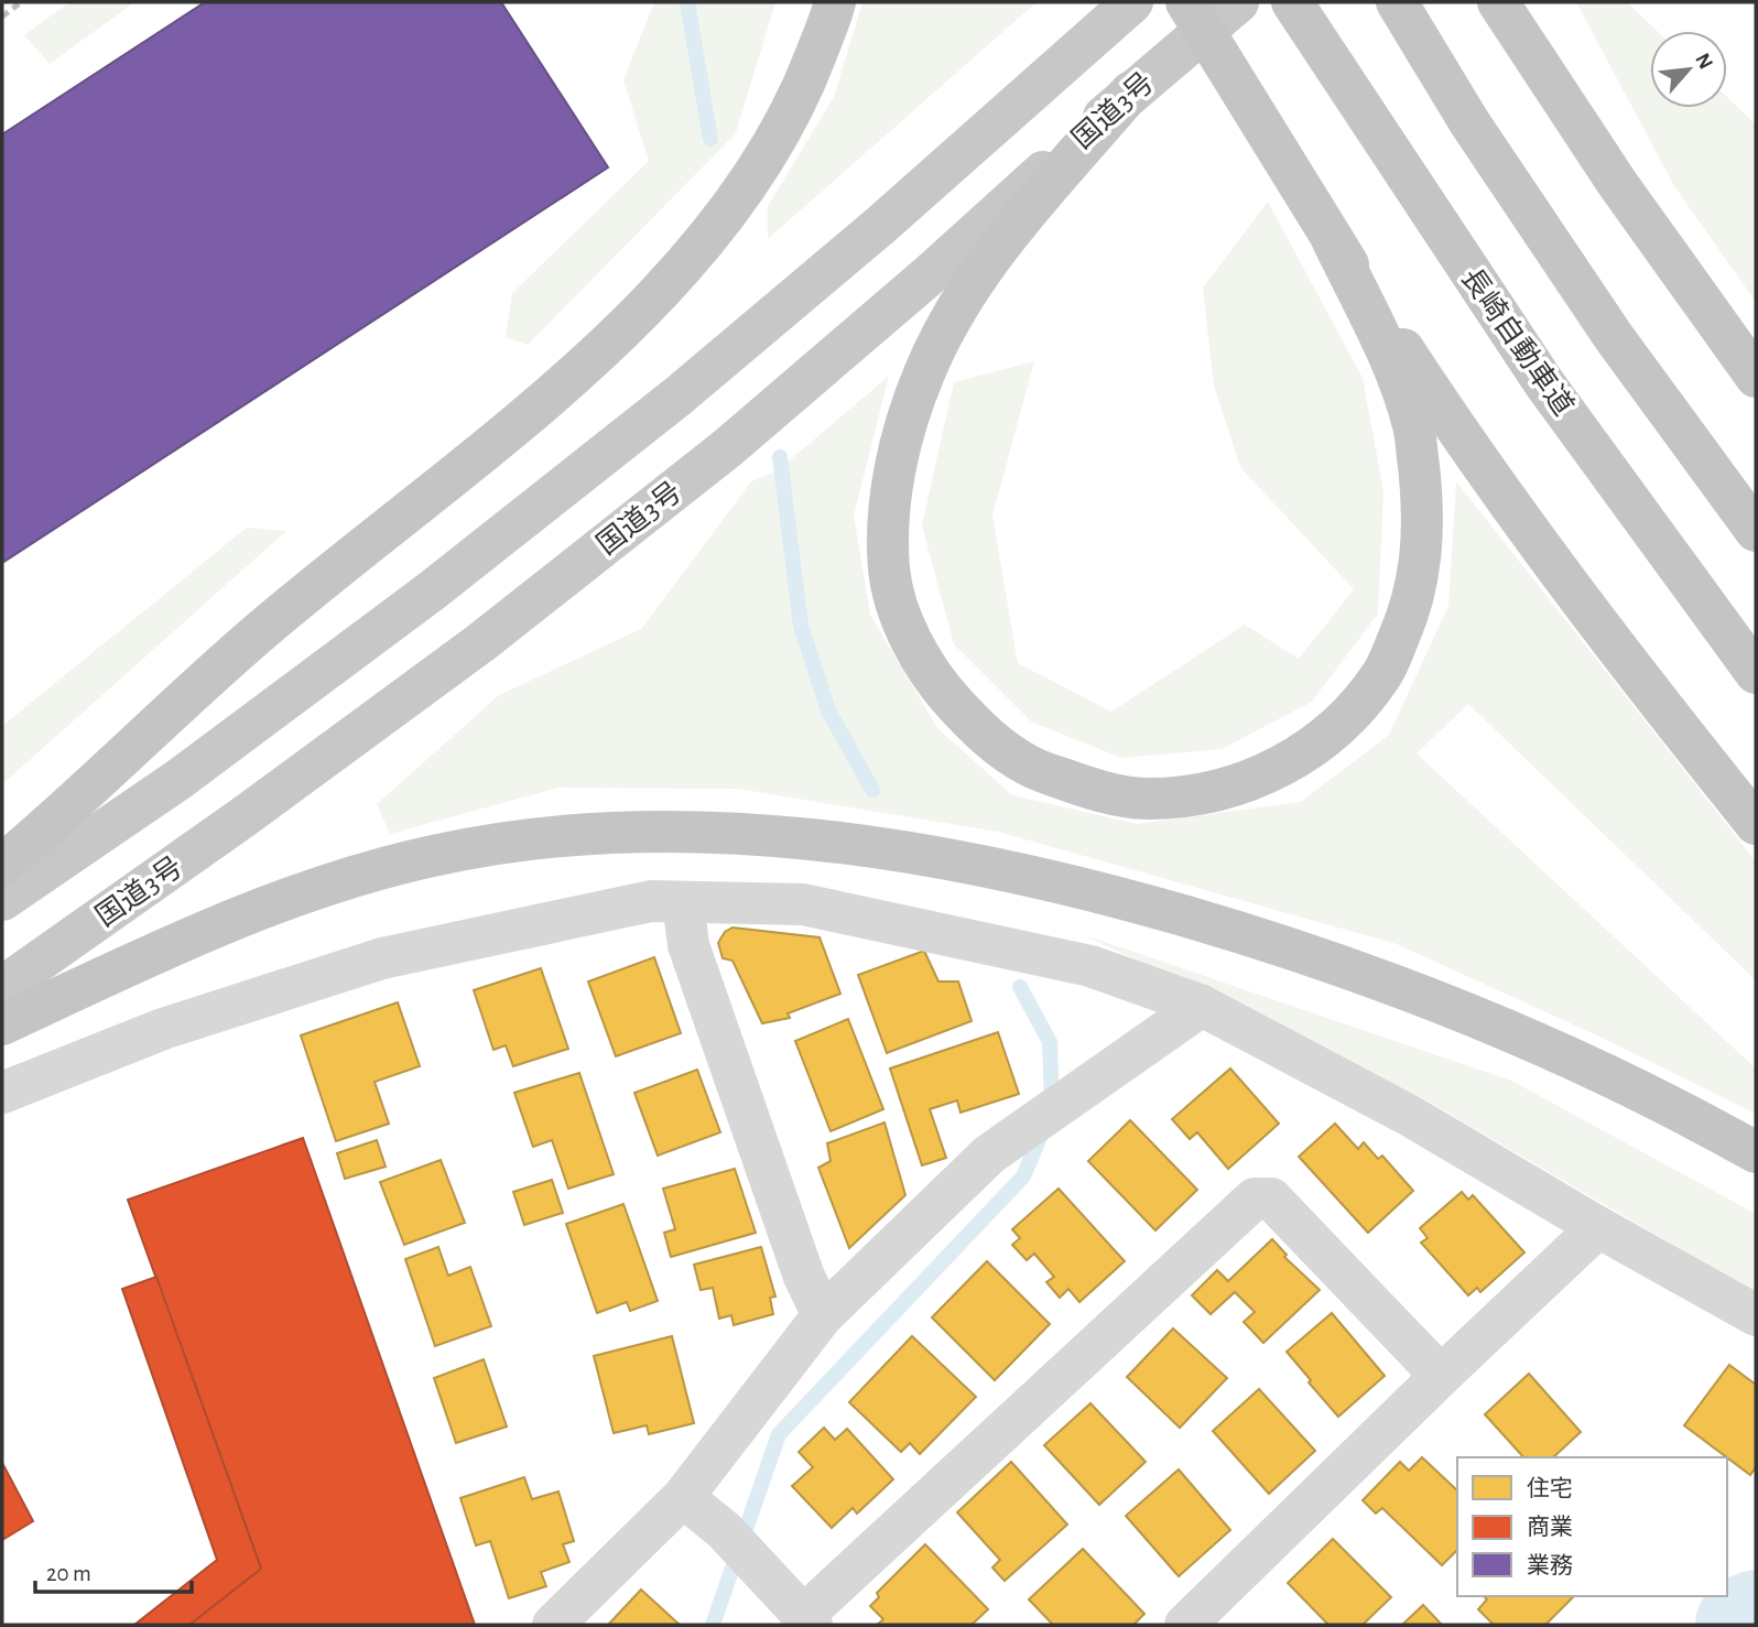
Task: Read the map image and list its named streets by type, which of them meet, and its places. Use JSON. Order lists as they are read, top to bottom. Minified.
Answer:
{"streets":{"highway":["国道3号","長崎自動車道"]},"legend":["住宅","商業","業務"],"scale_bar":"20 m","north":"top right"}
